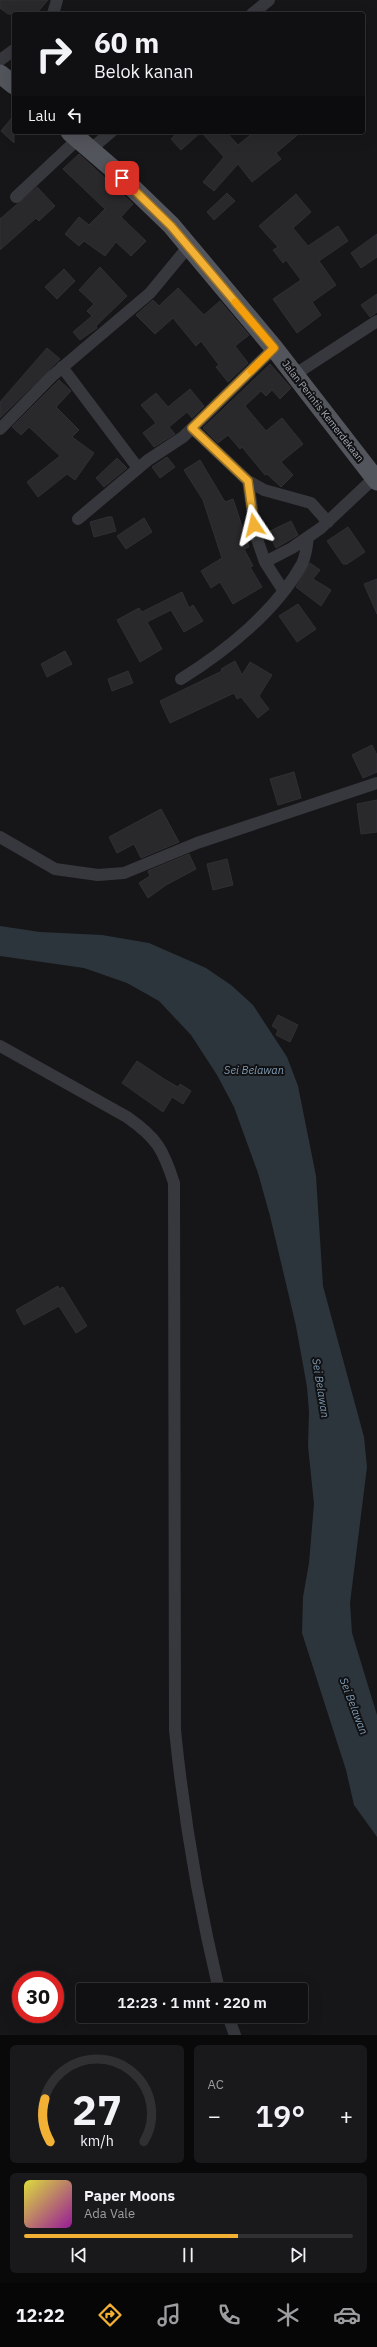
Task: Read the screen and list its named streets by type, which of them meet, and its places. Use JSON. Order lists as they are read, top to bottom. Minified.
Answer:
{"streets":{"main road":["Jalan Perintis Kemerdekaan"]},"water":["Sei Belawan"],"page":{"turn":["60 m","Belok kanan"],"then":"Lalu","limit":"30","trip":"12:23 · 1 mnt · 220 m","tile":"AC","heat":["−","19°","+"],"song":["Paper Moons","Ada Vale"],"tabs":"12:22","gauge":["27","km/h"]}}
